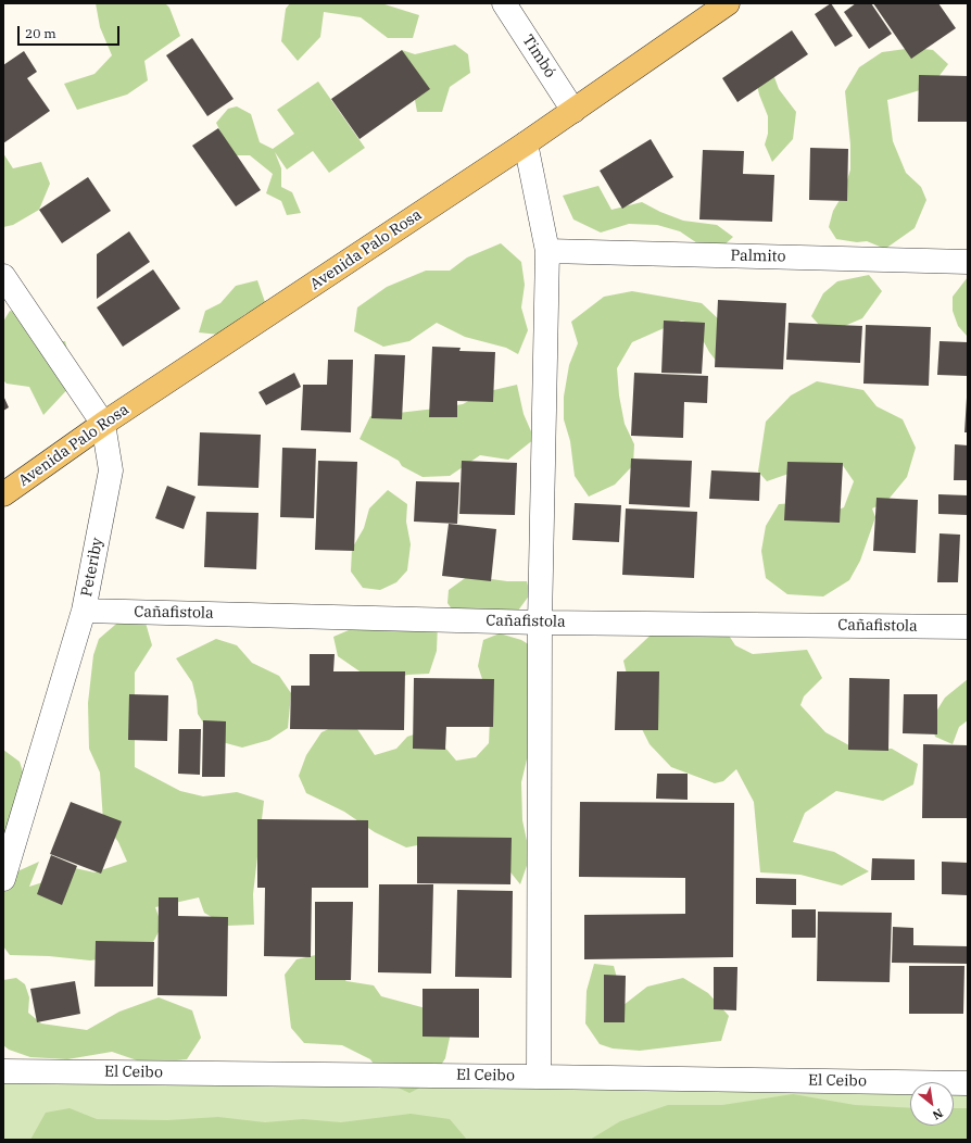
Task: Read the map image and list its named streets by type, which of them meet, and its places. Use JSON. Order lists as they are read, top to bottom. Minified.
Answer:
{"streets":{"main road":["Avenida Palo Rosa"],"street":["Timbó","Palmito","Peteriby","Cañafistola","El Ceibo"]},"crossings":[["Timbó","Avenida Palo Rosa"],["Avenida Palo Rosa","Peteriby"],["Peteriby","Cañafistola"]],"scale_bar":"20 m","north":"bottom right"}
